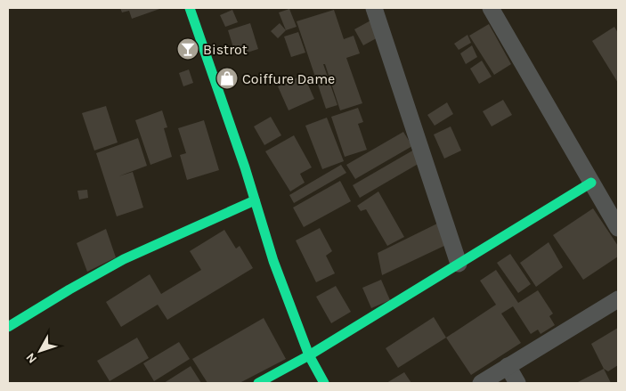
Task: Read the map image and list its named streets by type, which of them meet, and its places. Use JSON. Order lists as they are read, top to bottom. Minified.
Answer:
{"places":{"bar":["Bistrot"],"shop":["Coiffure Dame"]},"north":"bottom left"}
